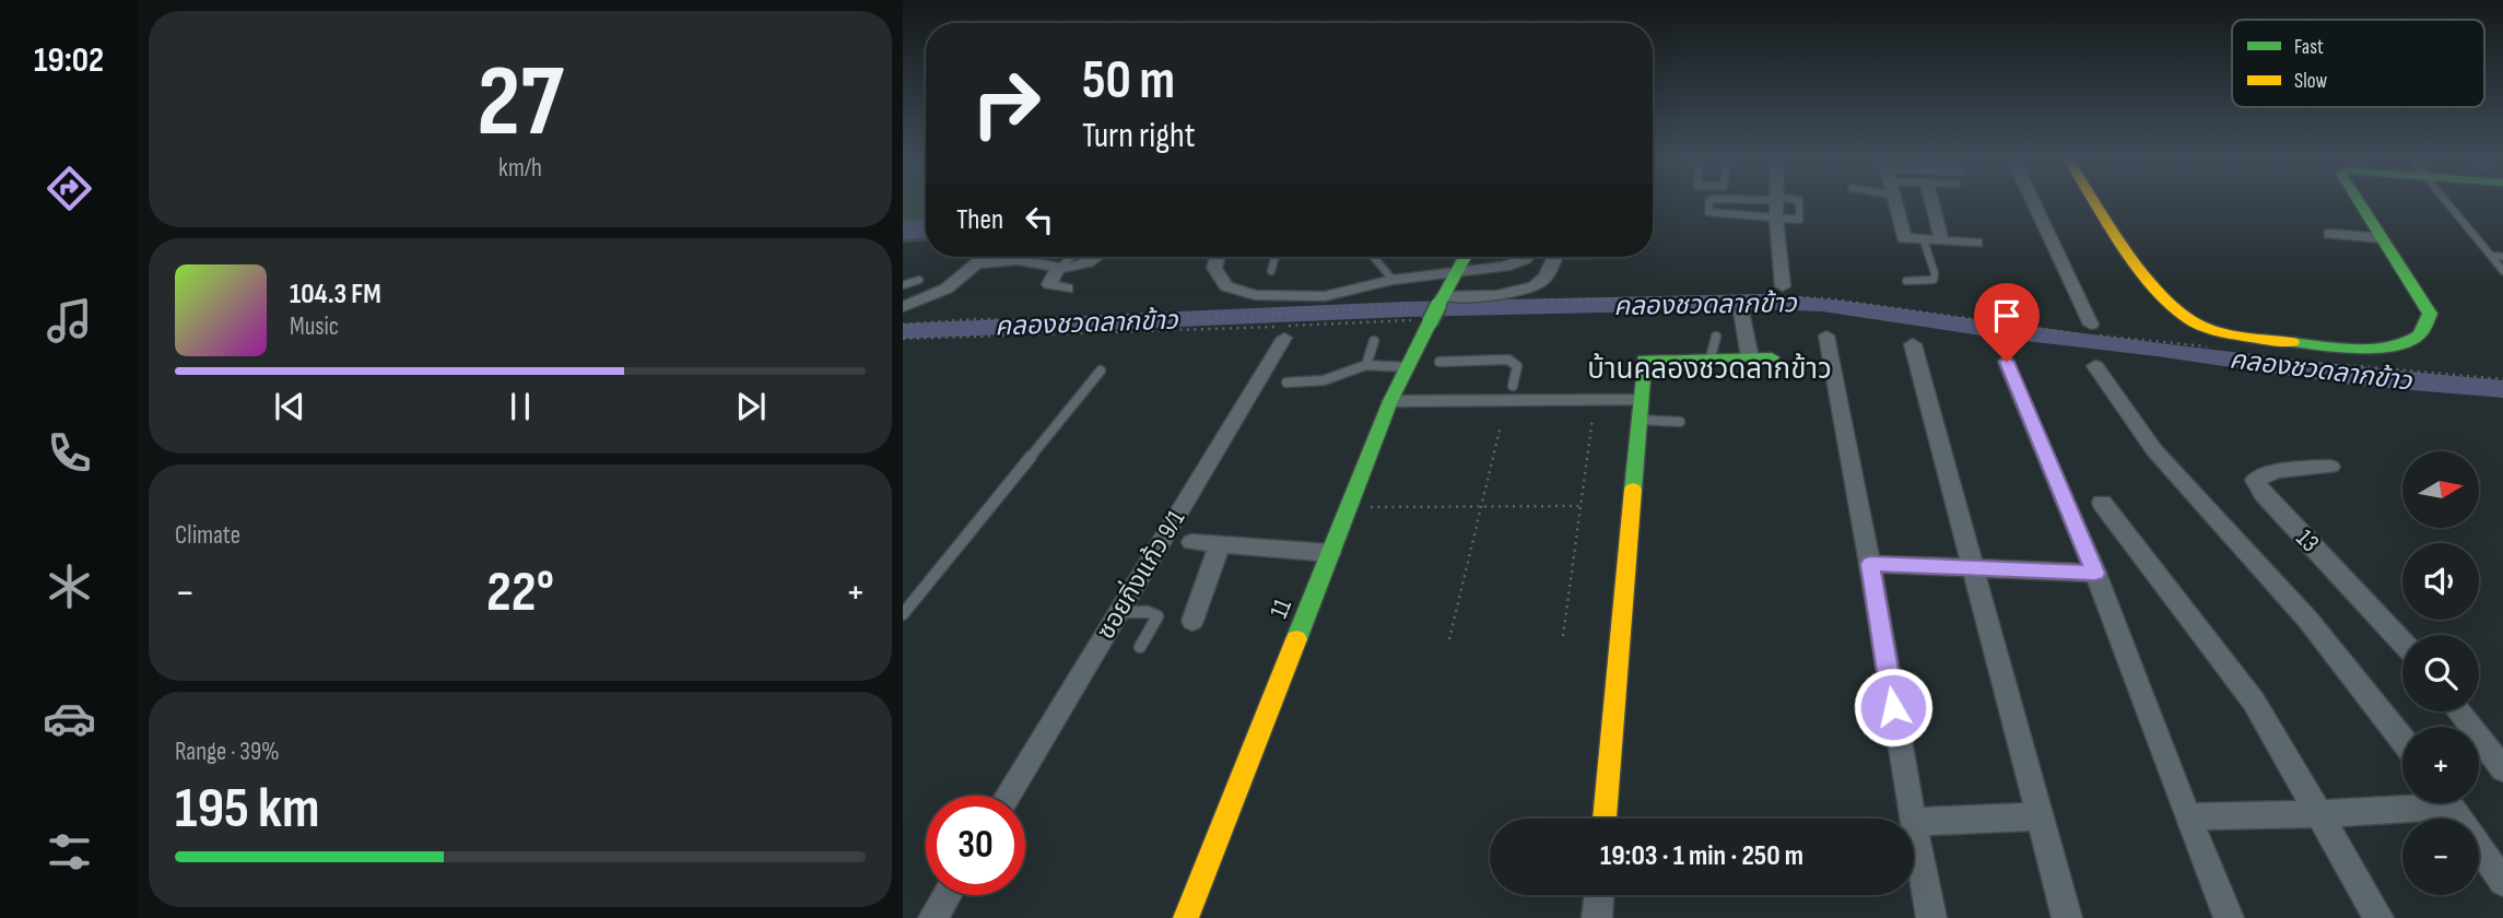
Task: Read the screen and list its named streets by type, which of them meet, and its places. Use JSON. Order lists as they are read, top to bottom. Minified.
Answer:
{"streets":{"street":["13","ซอยกิ่งแก้ว 9/1","11"]},"districts":["บ้านคลองชวดลากข้าว"],"water":["คลองชวดลากข้าว"],"legend":["Fast","Slow"],"north":"right","page":{"tabs":"19:02","tile":[["27","km/h"],"Climate",["Range · 39%","195 km"]],"turn":["50 m","Turn right"],"then":"Then","song":["104.3 FM","Music"],"map_buttons":["+","−"],"heat":["−","22°","+"],"limit":"30","trip":"19:03 · 1 min · 250 m"}}
